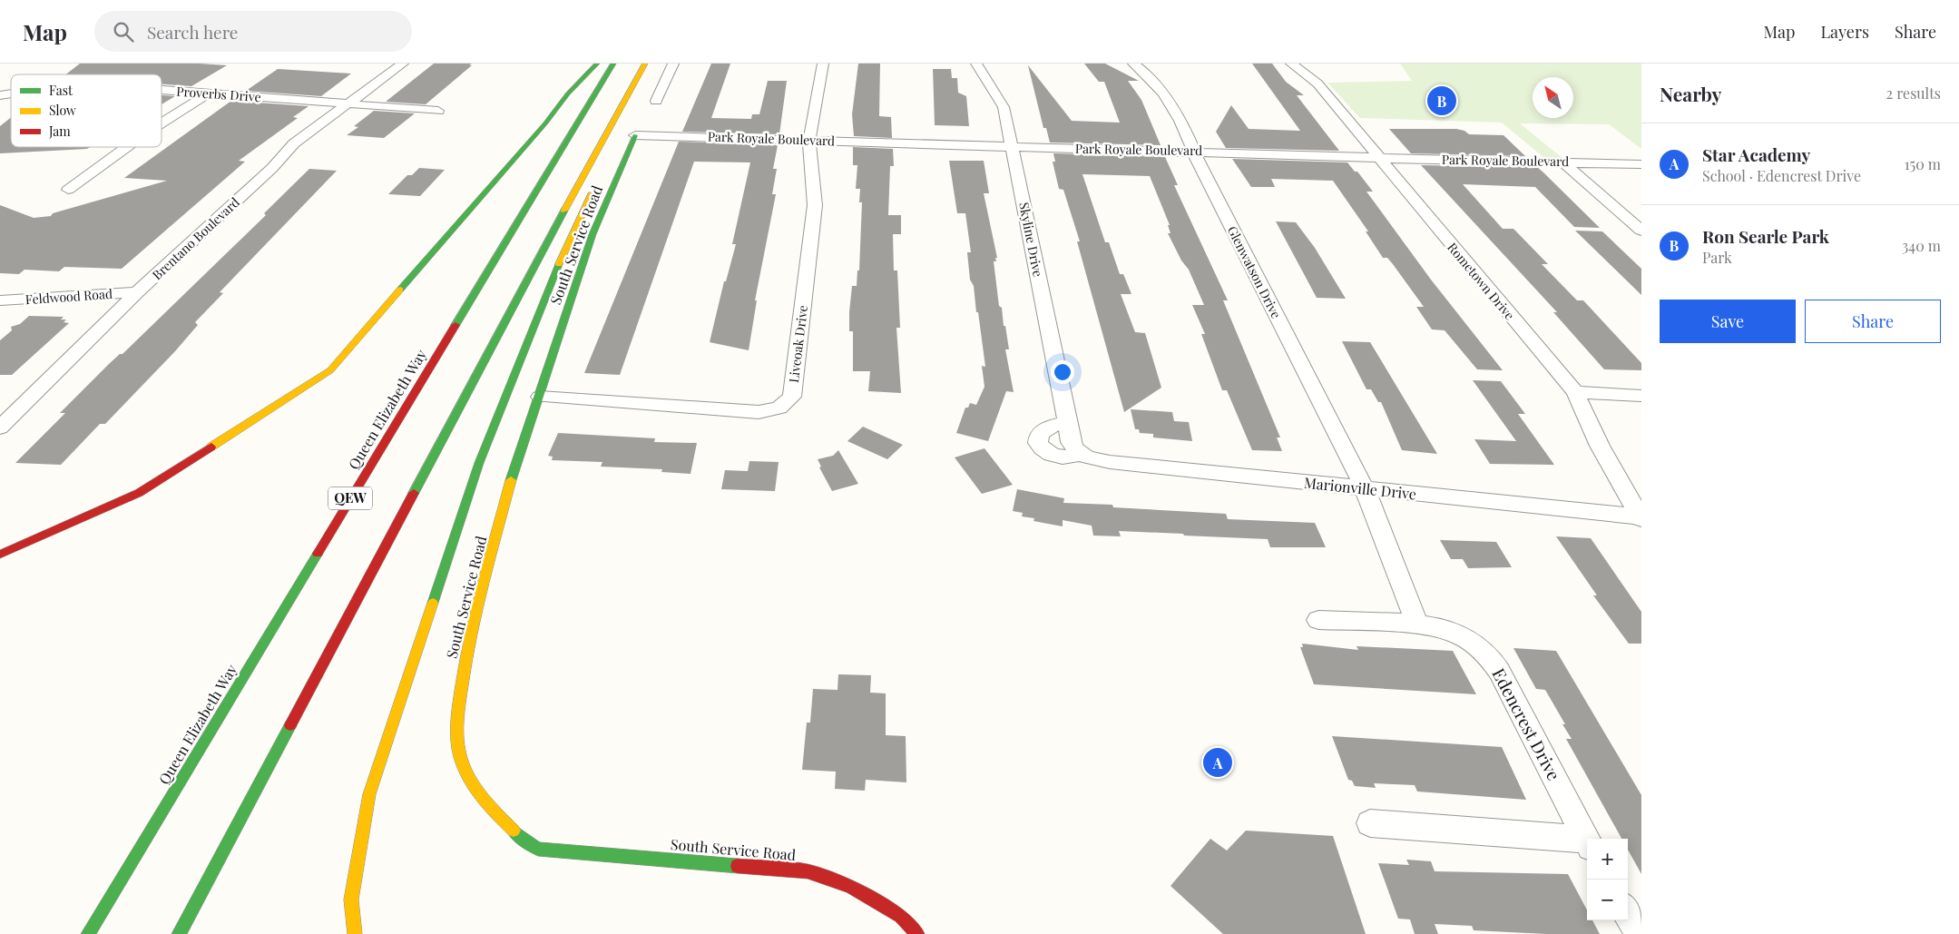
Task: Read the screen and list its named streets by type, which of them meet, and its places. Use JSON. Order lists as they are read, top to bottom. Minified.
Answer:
{"streets":{"main road":["South Service Road","Queen Elizabeth Way","QEW"],"street":["Proverbs Drive","Park Royale Boulevard","Brentano Boulevard","Skyline Drive","Glenwatson Drive","Rometown Drive","Feldwood Road","Liveoak Drive","Marionville Drive","Edencrest Drive"]},"crossings":[["Proverbs Drive","Brentano Boulevard"],["Park Royale Boulevard","Skyline Drive"],["Park Royale Boulevard","South Service Road"],["Park Royale Boulevard","Glenwatson Drive"],["Park Royale Boulevard","Rometown Drive"],["Park Royale Boulevard","Liveoak Drive"],["Brentano Boulevard","Feldwood Road"],["Skyline Drive","Marionville Drive"],["South Service Road","Liveoak Drive"],["Glenwatson Drive","Marionville Drive"],["Rometown Drive","Marionville Drive"]],"legend":["Fast","Slow","Jam"],"north":"top left","page":{"header":"Map","search":"Search here","nav":["Map","Layers","Share"],"heading":["Nearby","2 results"],"pins":["B","A"],"list":[{"mark":"A","name":"Star Academy","note":"School · Edencrest Drive","value":"150 m"},{"mark":"B","name":"Ron Searle Park","note":"Park","value":"340 m"}],"buttons":["Save","Share"],"map_buttons":["+","−"]}}
